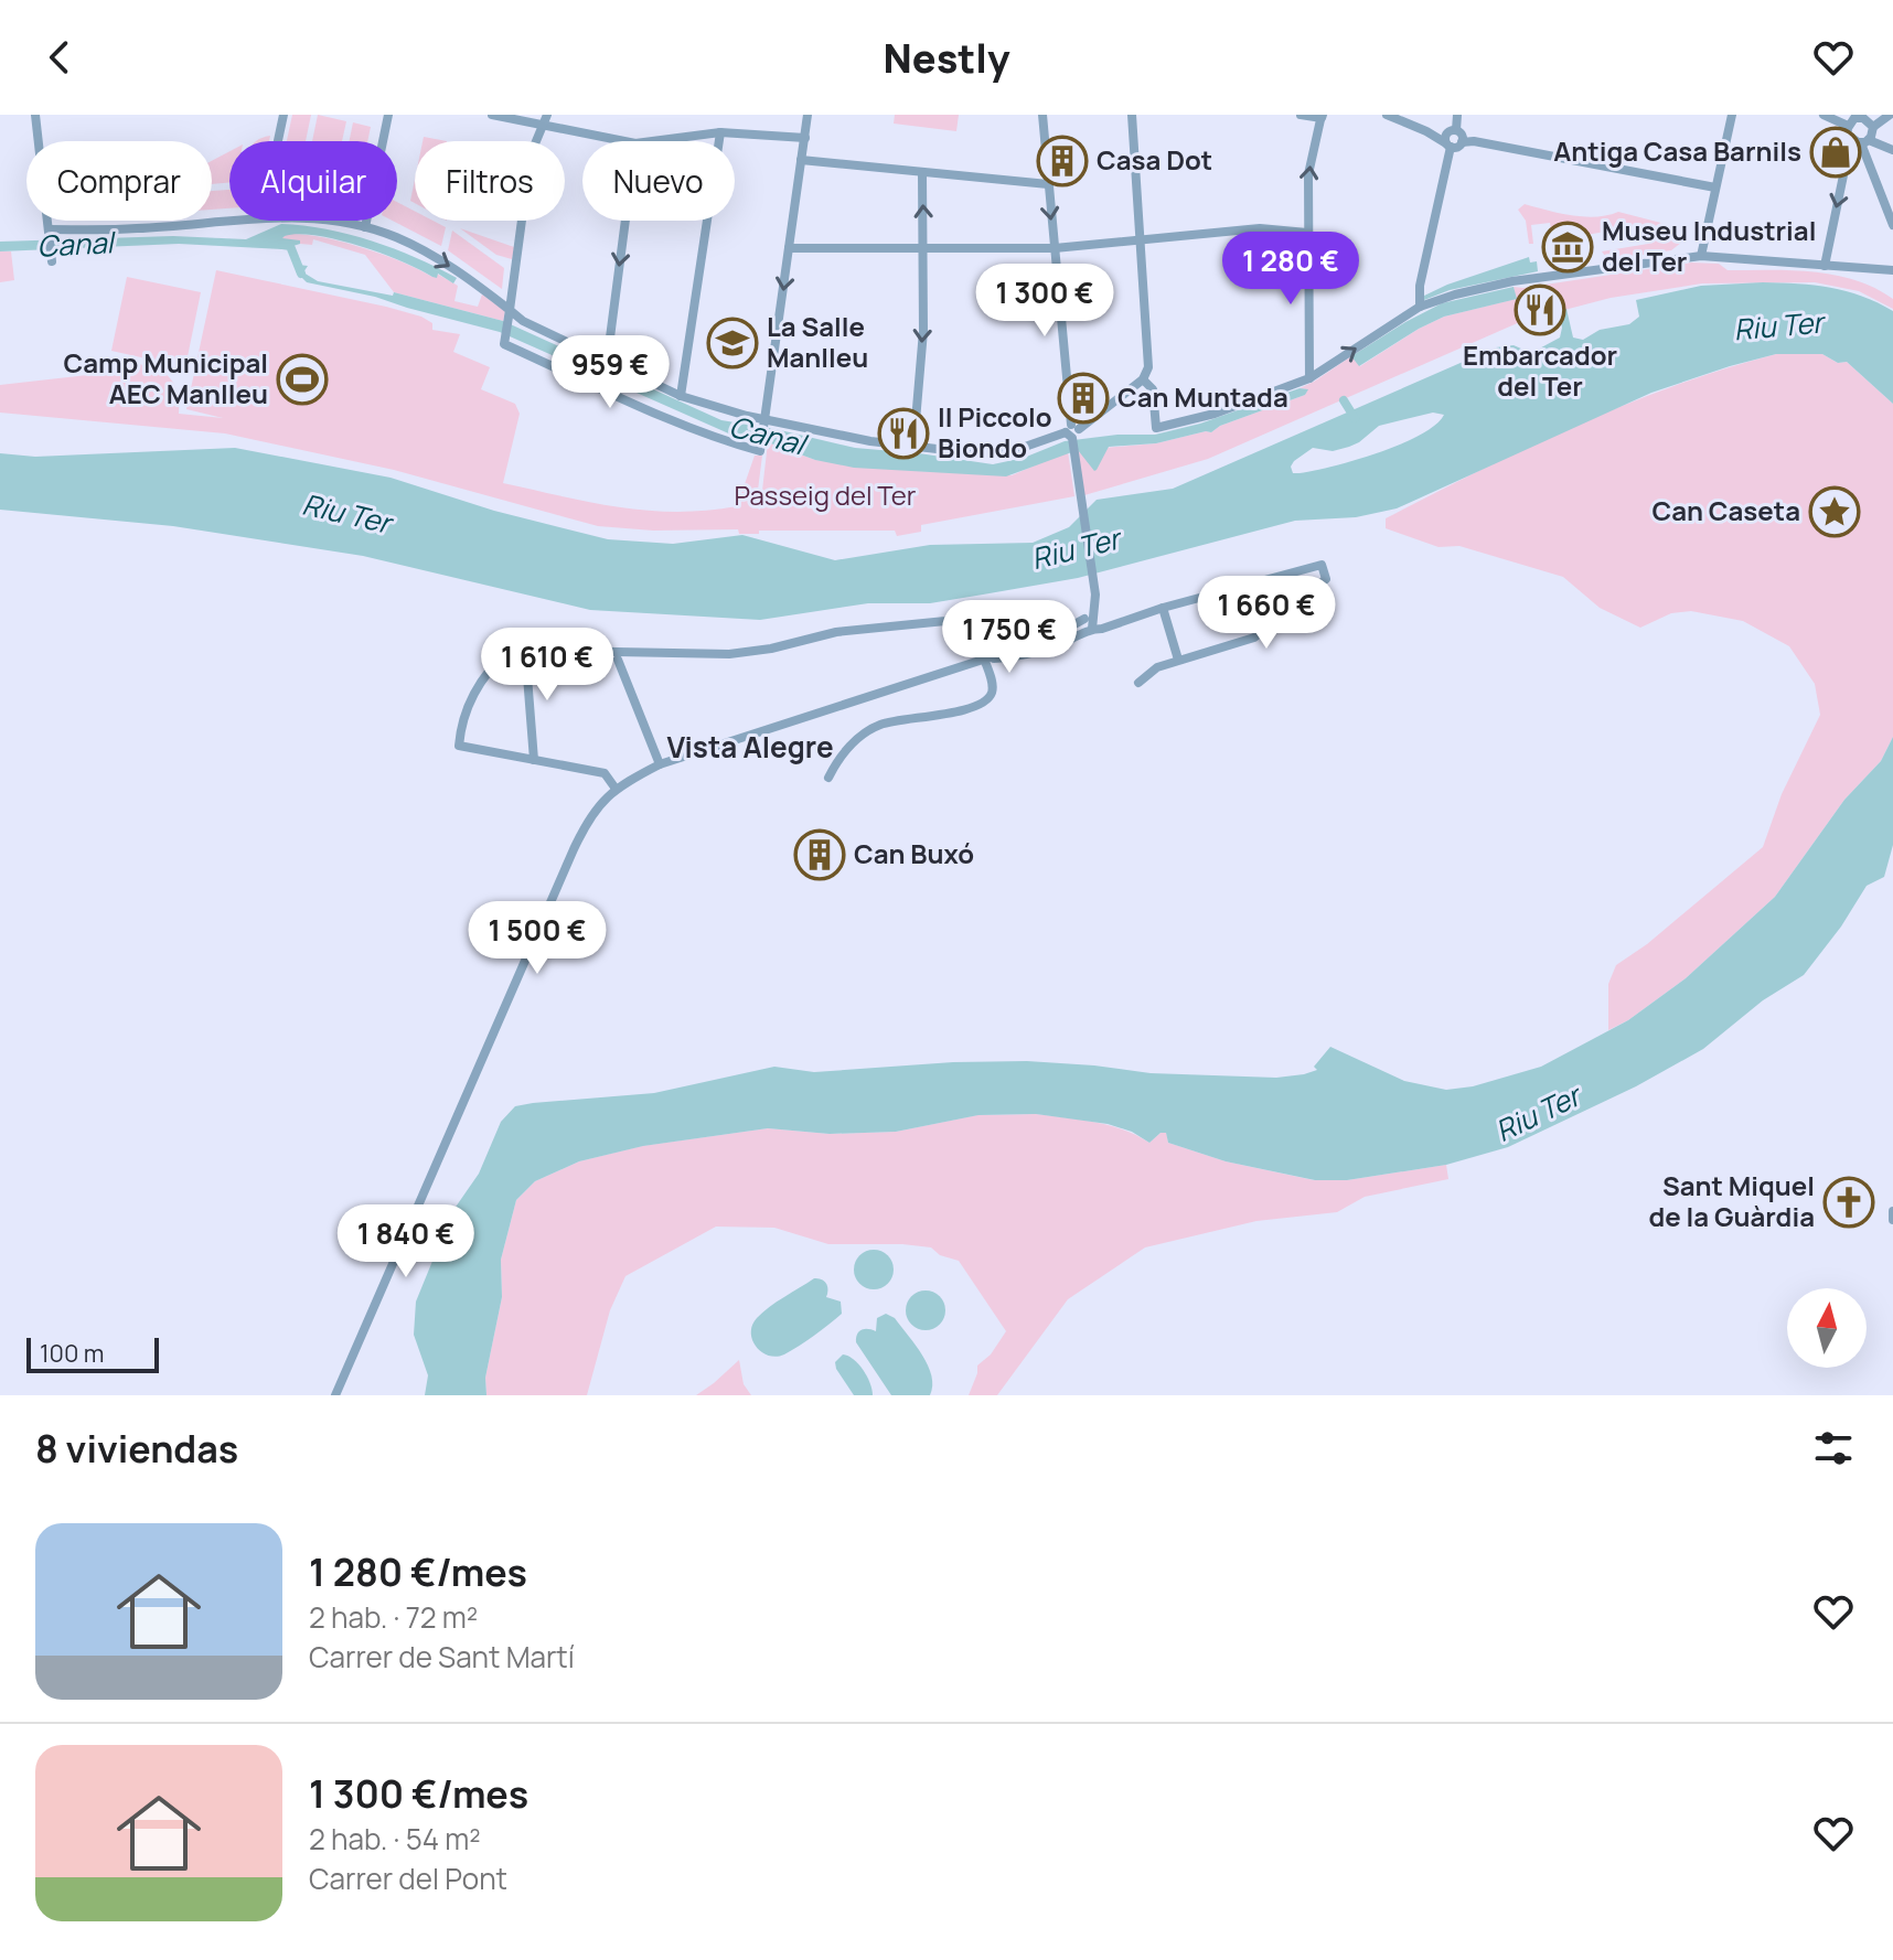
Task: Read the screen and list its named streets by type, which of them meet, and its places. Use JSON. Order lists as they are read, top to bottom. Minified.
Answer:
{"districts":["Vista Alegre"],"water":["Canal","Riu Ter"],"parks":["Passeig del Ter"],"places":{"shop":["Antiga Casa Barnils"],"building":["Casa Dot","Can Muntada","Can Buxó"],"museum":["Museu Industrial del Ter"],"restaurant":["Embarcador del Ter","Il Piccolo Biondo"],"school or university":["La Salle Manlleu"],"sports":["Camp Municipal AEC Manlleu"],"place":["Can Caseta"],"church":["Sant Miquel de la Guàrdia"]},"scale_bar":"100 m","north":"top","page":{"header":"Nestly","chip":["Comprar","Alquilar","Filtros","Nuevo"],"price":["1 280 €","1 300 €","959 €","1 660 €","1 750 €","1 610 €","1 500 €","1 840 €"],"scale":"100 m","heading":"8 viviendas","list":[{"name":"1 280 €/mes","note":"2 hab. · 72 m² · Carrer de Sant Martí"},{"name":"1 300 €/mes","note":"2 hab. · 54 m² · Carrer del Pont"}]}}
